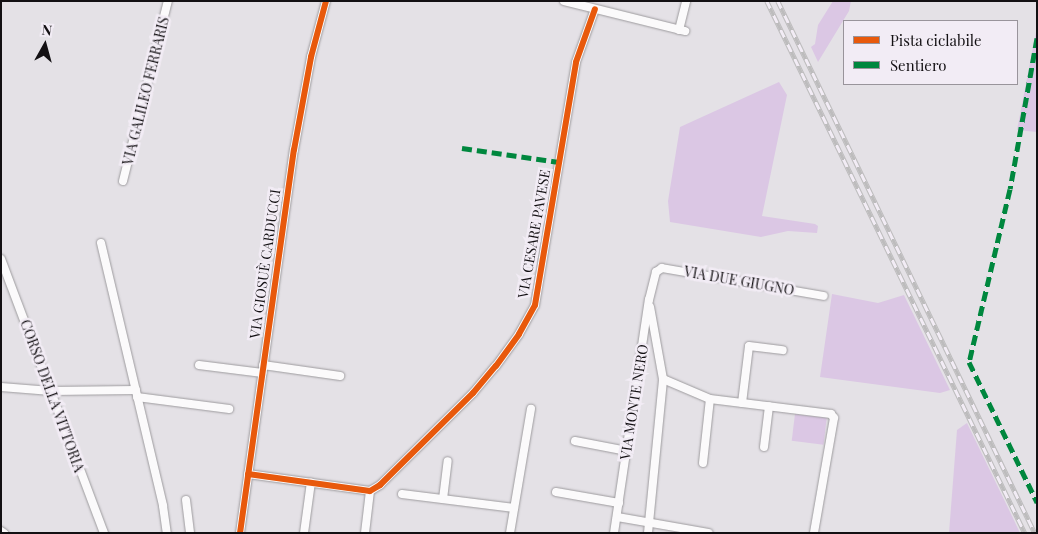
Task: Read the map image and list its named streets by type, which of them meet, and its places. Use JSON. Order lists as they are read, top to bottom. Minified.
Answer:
{"streets":{"street":["VIA GALILEO FERRARIS","VIA CESARE PAVESE","VIA GIOSUÈ CARDUCCI","VIA DUE GIUGNO","CORSO DELLA VITTORIA","VIA MONTE NERO"]},"crossings":[["VIA DUE GIUGNO","VIA MONTE NERO"]],"legend":["Pista ciclabile","Sentiero"],"north":"top"}
